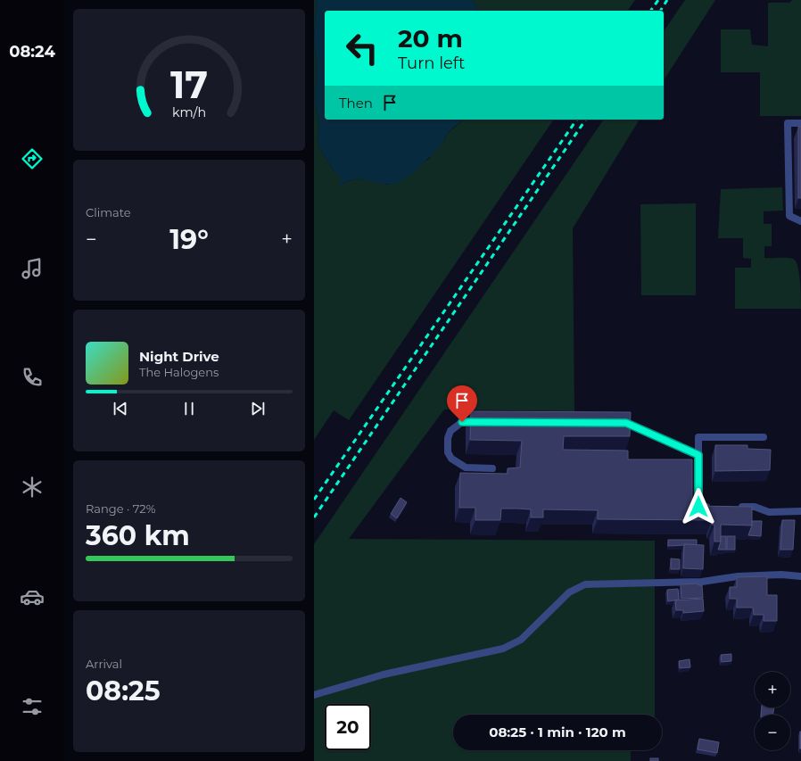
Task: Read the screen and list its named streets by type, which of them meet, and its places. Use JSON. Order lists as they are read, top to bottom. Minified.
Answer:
{"page":{"tabs":"08:24","turn":["20 m","Turn left"],"then":"Then","tile":["Climate",["Range · 72%","360 km"],["Arrival","08:25"]],"heat":["−","19°","+"],"song":["Night Drive","The Halogens"],"map_buttons":["+","−"],"limit":"20","trip":"08:25 · 1 min · 120 m","gauge":["17","km/h"]}}
